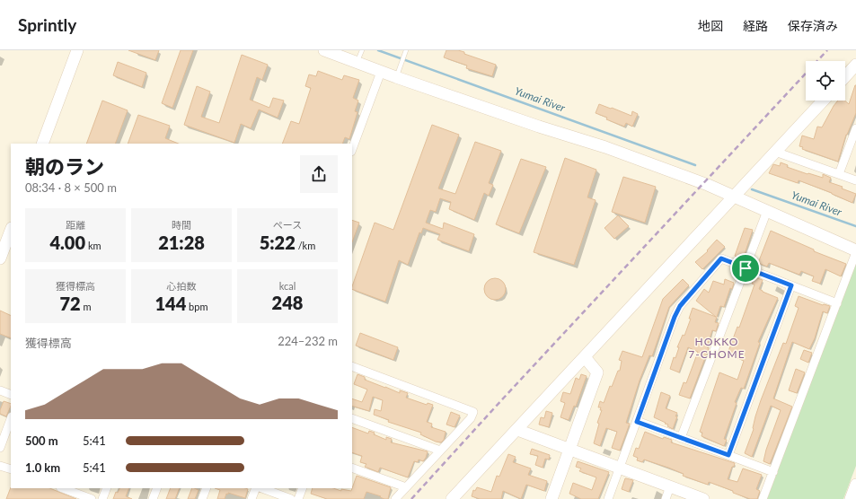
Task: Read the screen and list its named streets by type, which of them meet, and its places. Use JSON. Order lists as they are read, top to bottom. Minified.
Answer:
{"districts":["HOKKO 7-CHOME"],"water":["Yumai River"],"page":{"header":"Sprintly","nav":["地図","経路","保存済み"],"heading":["朝のラン","08:34 · 8 × 500 m"],"stats":[["距離","4.00 km"],["時間","21:28"],["ペース","5:22 /km"],["獲得標高","72 m"],["心拍数","144 bpm"],["kcal","248"]],"chart":["獲得標高","224–232 m"],"list":[{"name":"500 m","note":"5:41"},{"name":"1.0 km","note":"5:41"}]}}
